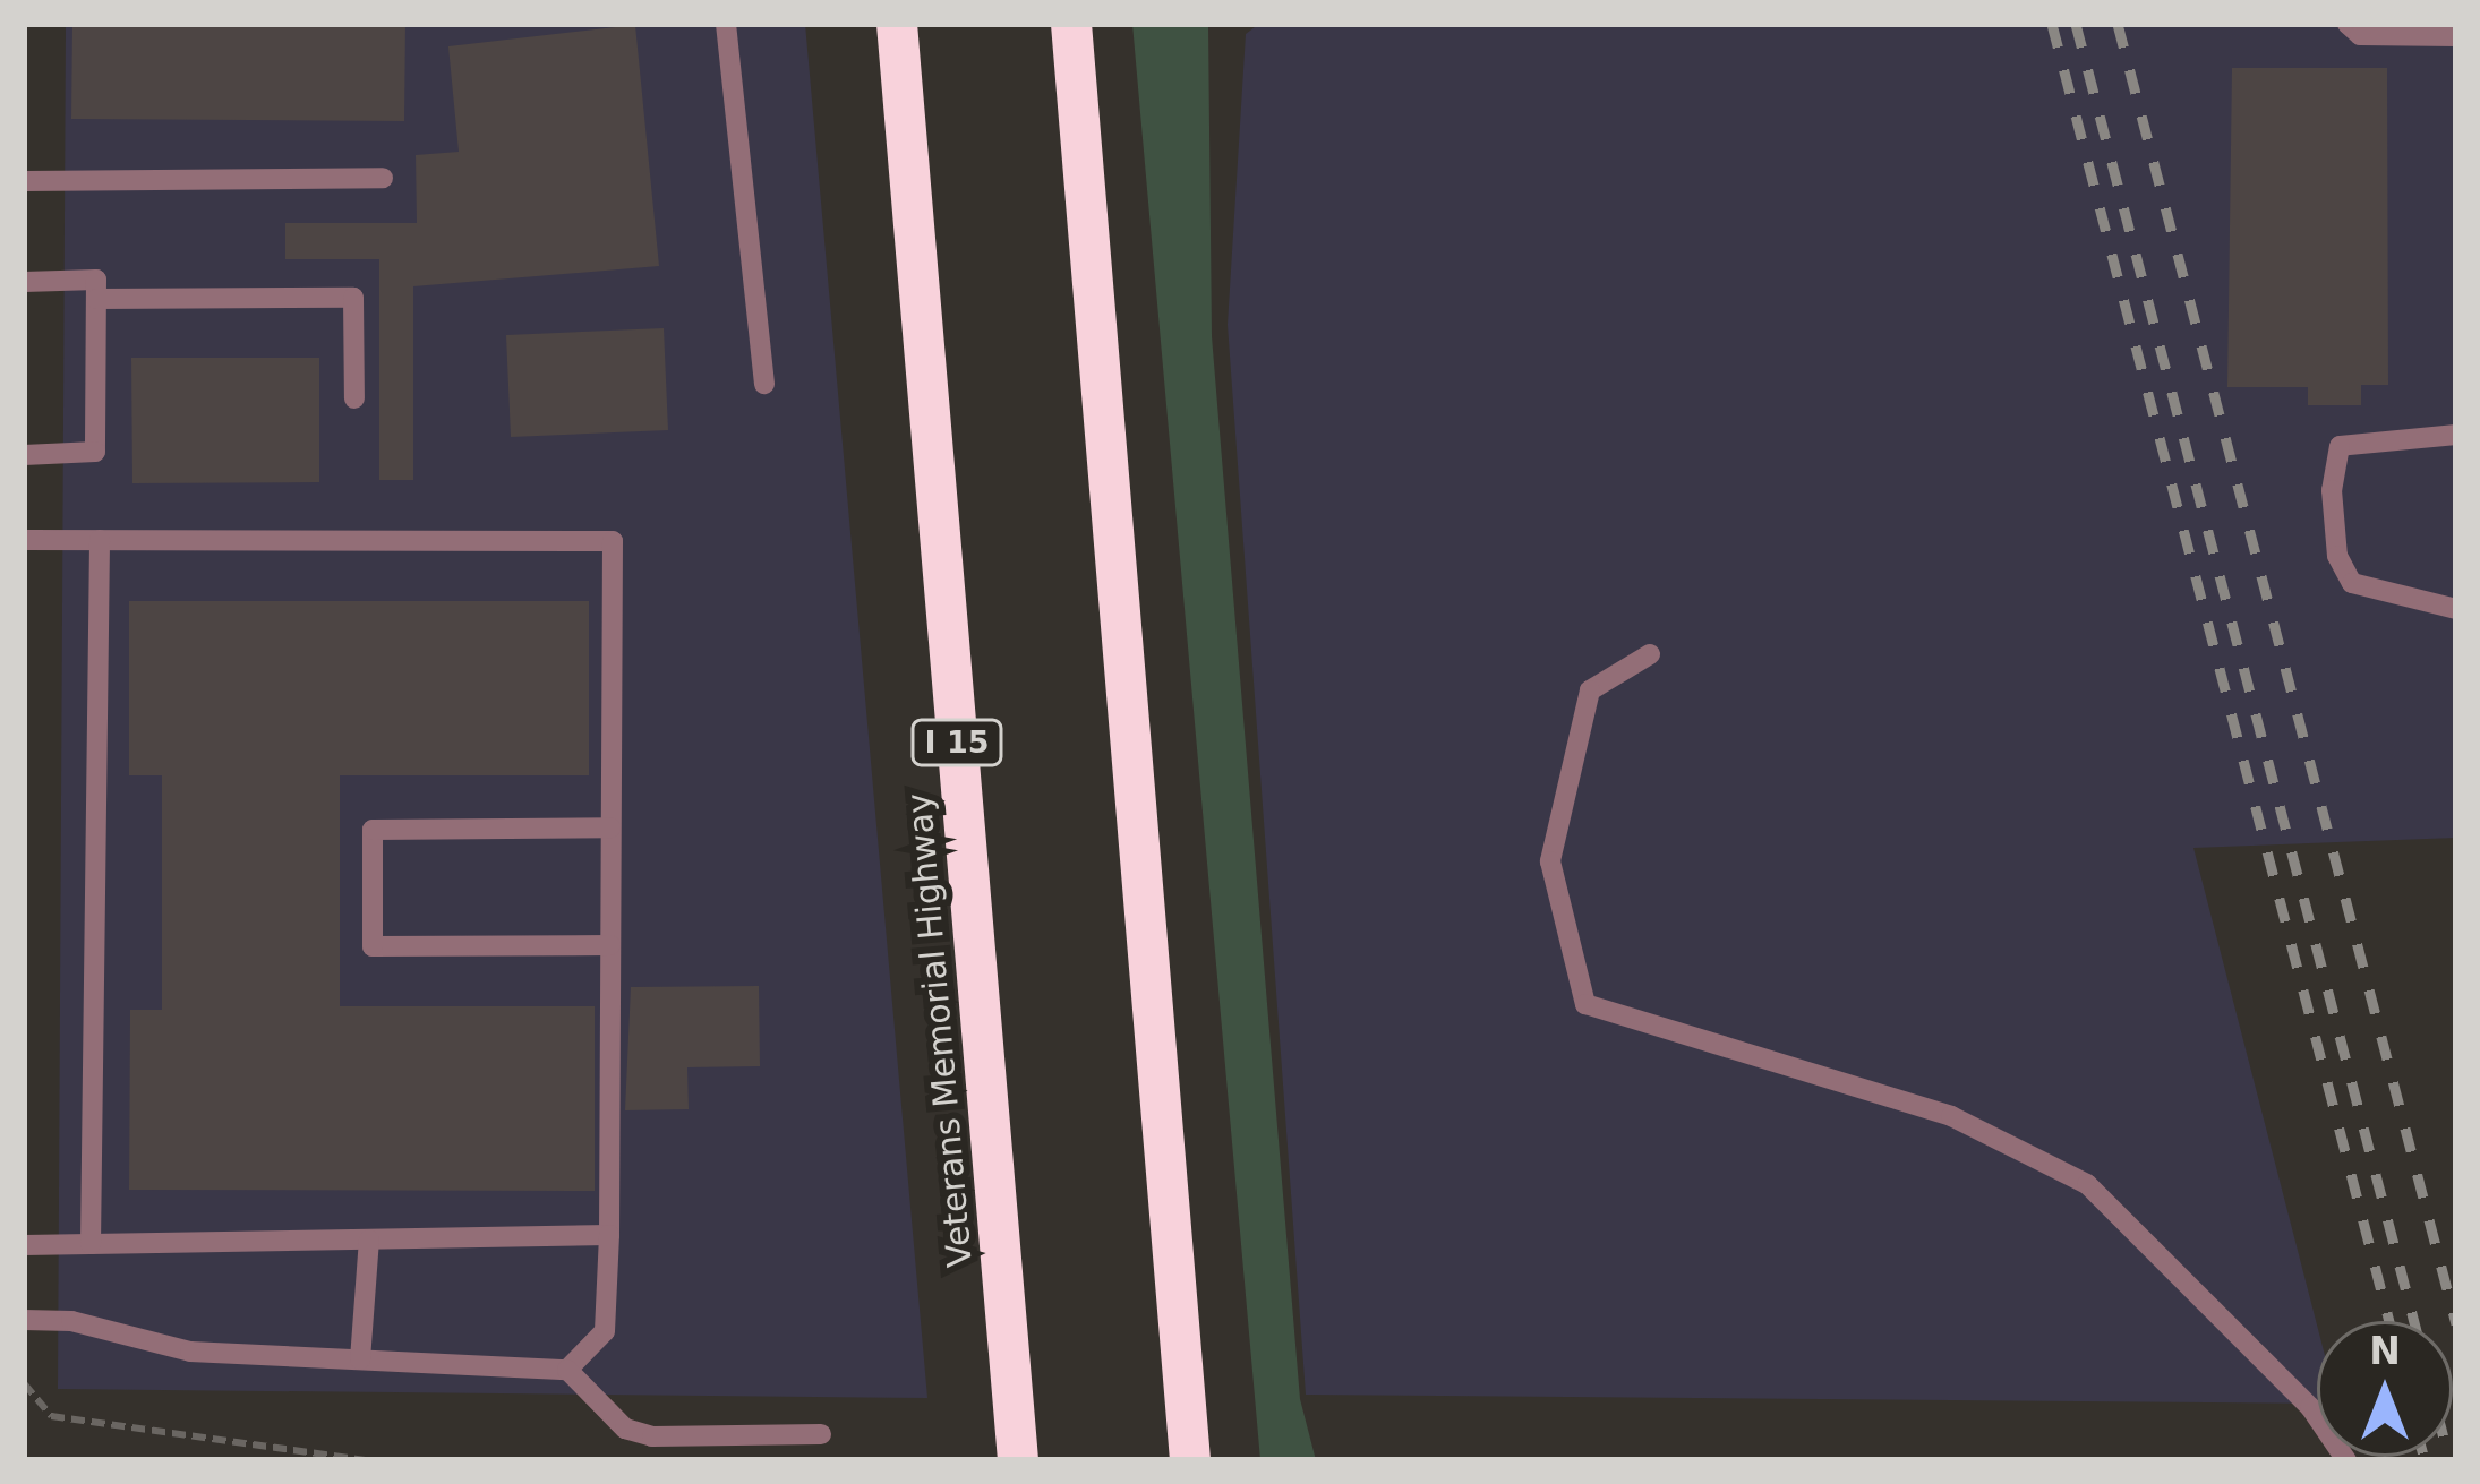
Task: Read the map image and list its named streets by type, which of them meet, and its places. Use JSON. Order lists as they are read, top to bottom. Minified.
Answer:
{"streets":{"highway":["I 15","Veterans Memorial Highway"]},"north":"top"}
